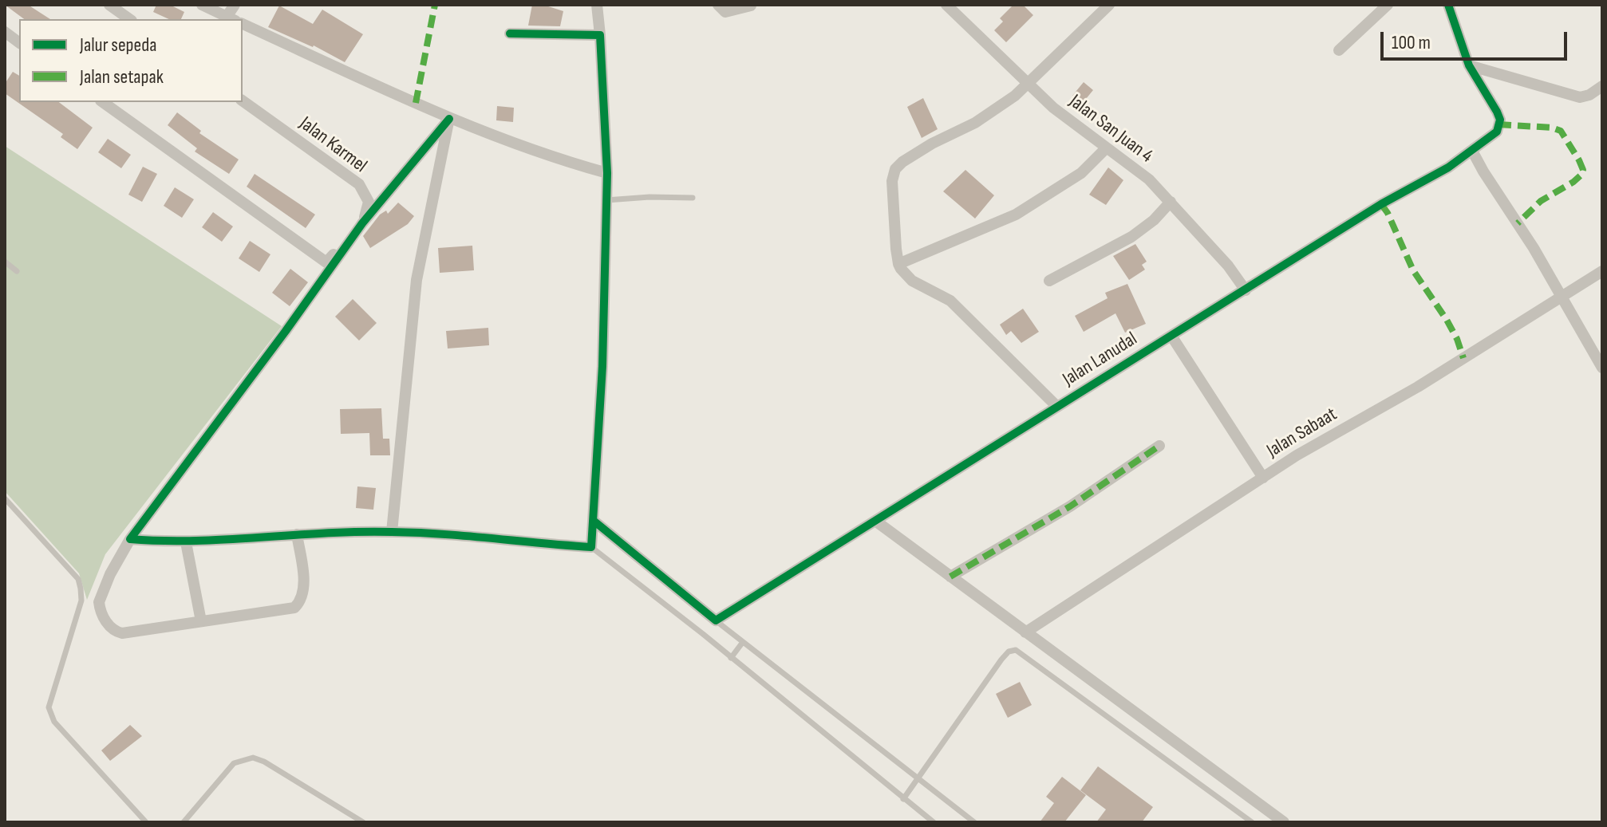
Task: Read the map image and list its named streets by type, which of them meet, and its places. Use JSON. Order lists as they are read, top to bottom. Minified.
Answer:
{"streets":{"street":["Jalan San Juan 4","Jalan Karmel","Jalan Lanudal","Jalan Sabaat"]},"crossings":[["Jalan San Juan 4","Jalan Lanudal"]],"legend":["Jalur sepeda","Jalan setapak"],"scale_bar":"100 m"}
